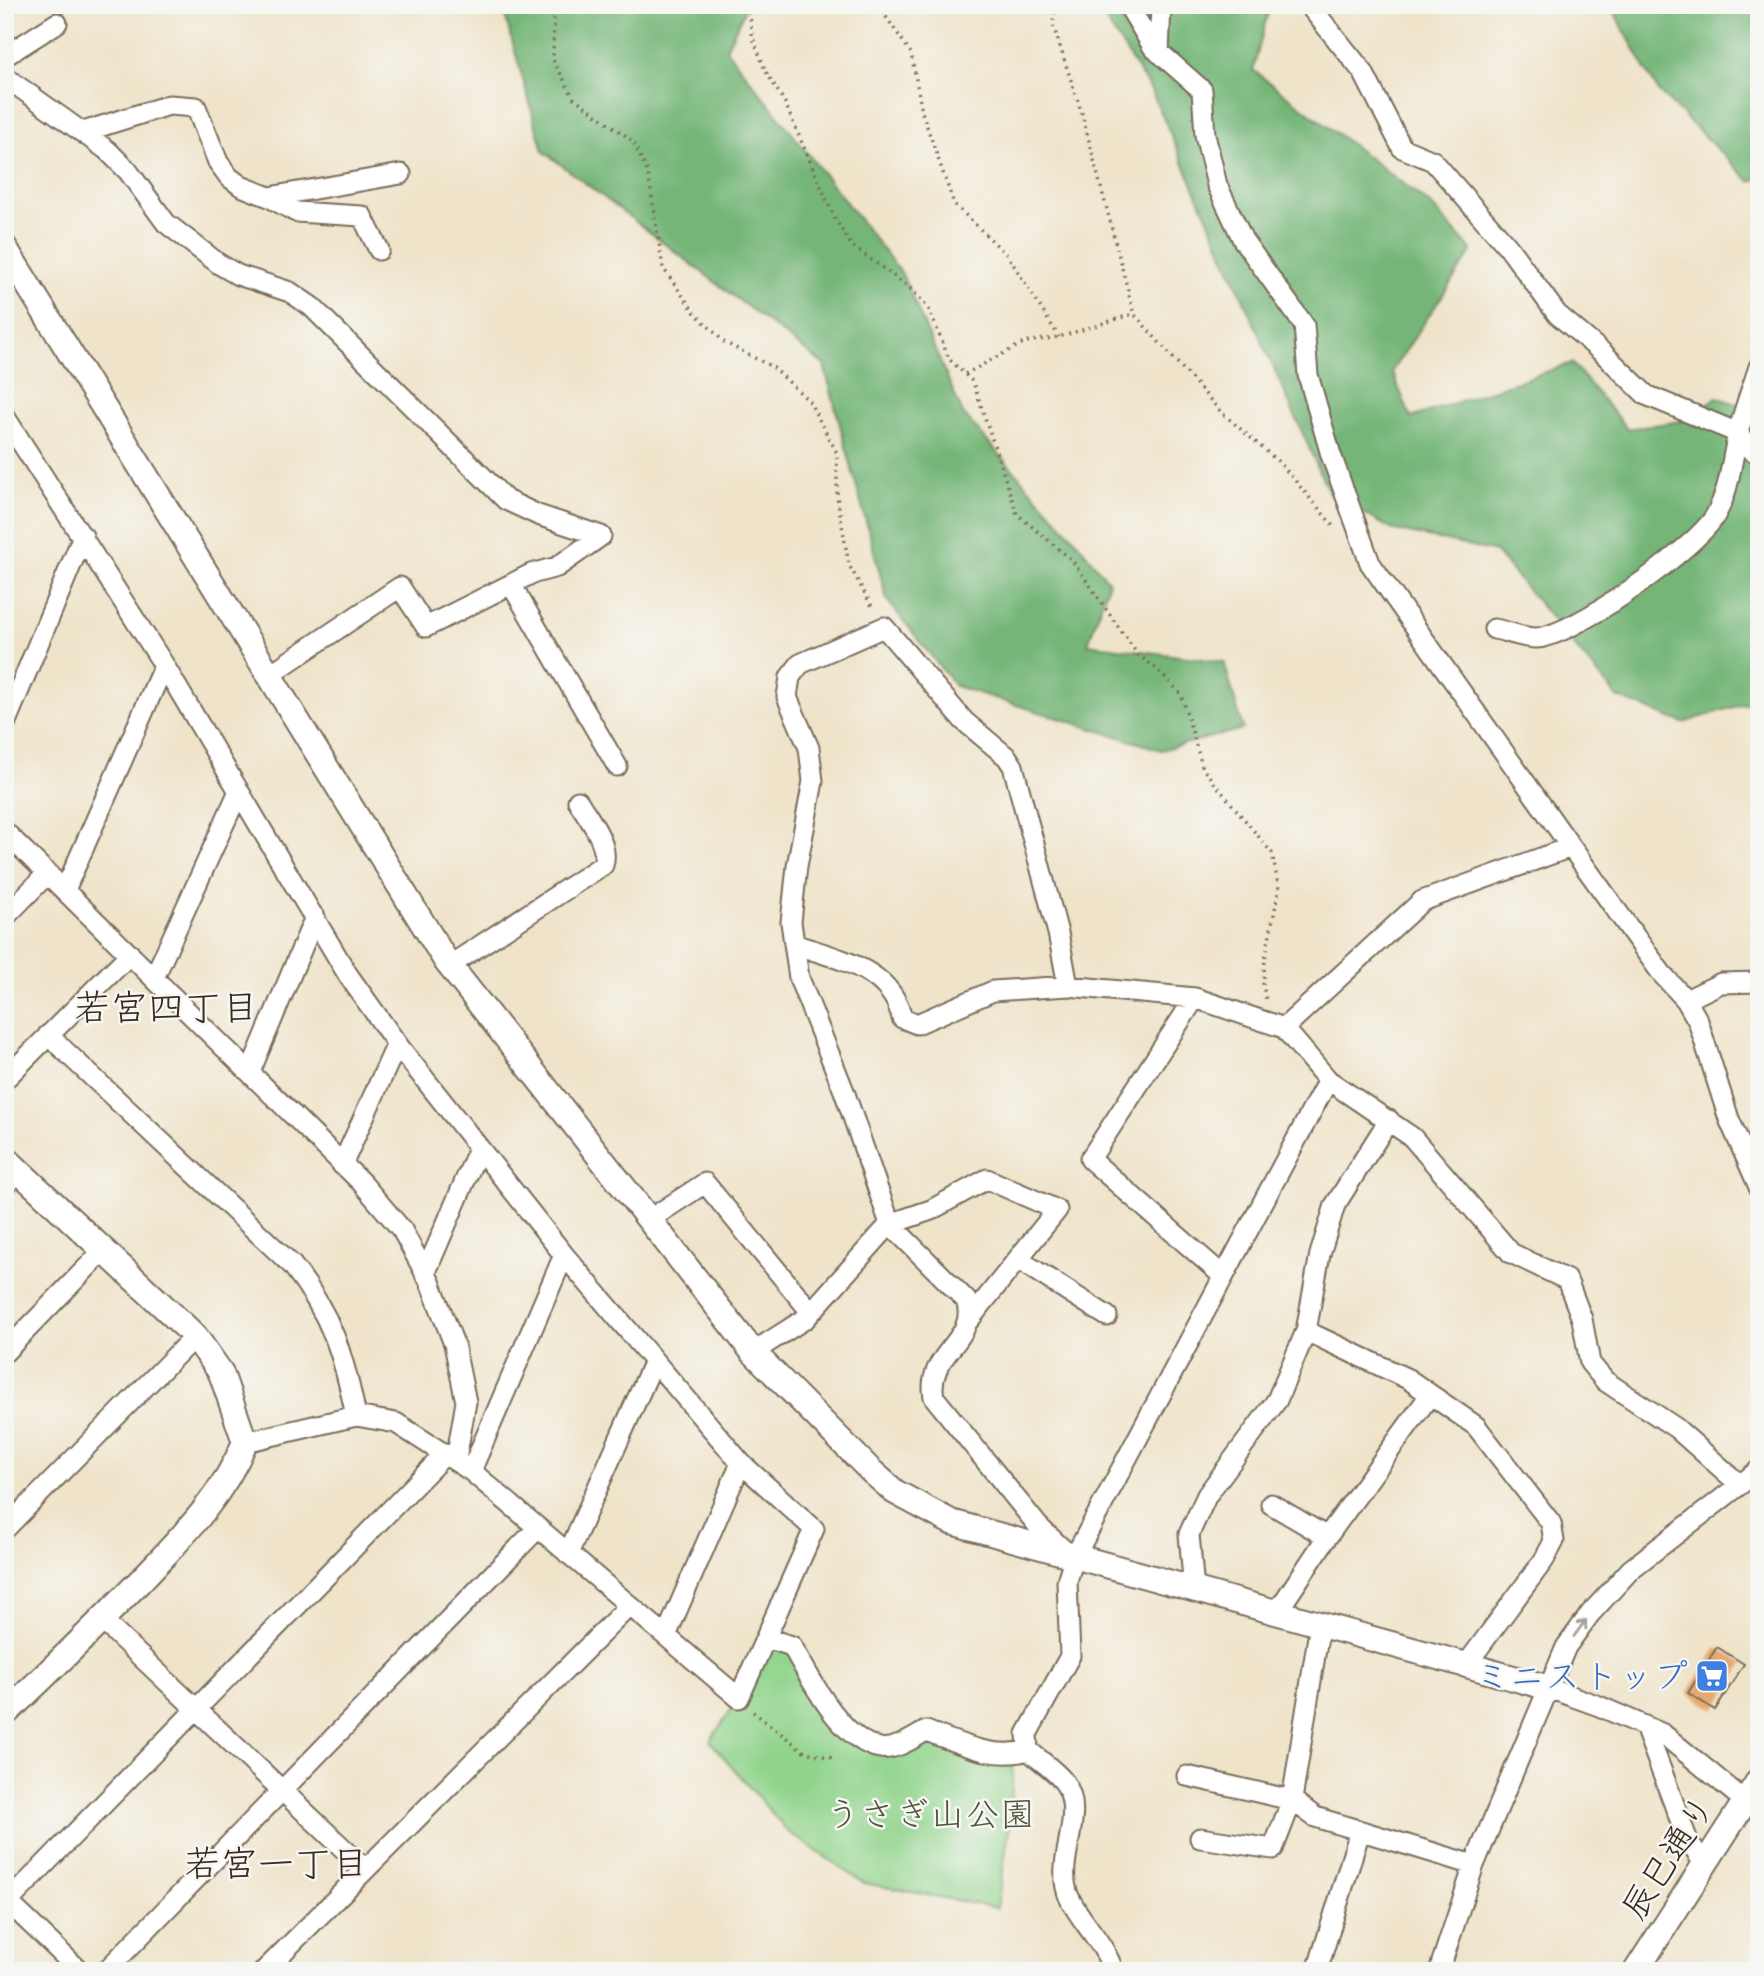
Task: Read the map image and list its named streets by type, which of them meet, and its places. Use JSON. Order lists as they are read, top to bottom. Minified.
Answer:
{"streets":{"street":["辰巳通り"]},"districts":["若宮四丁目","若宮一丁目"],"parks":["うさぎ山公園"],"places":{"supermarket":["ミニストップ"]}}
